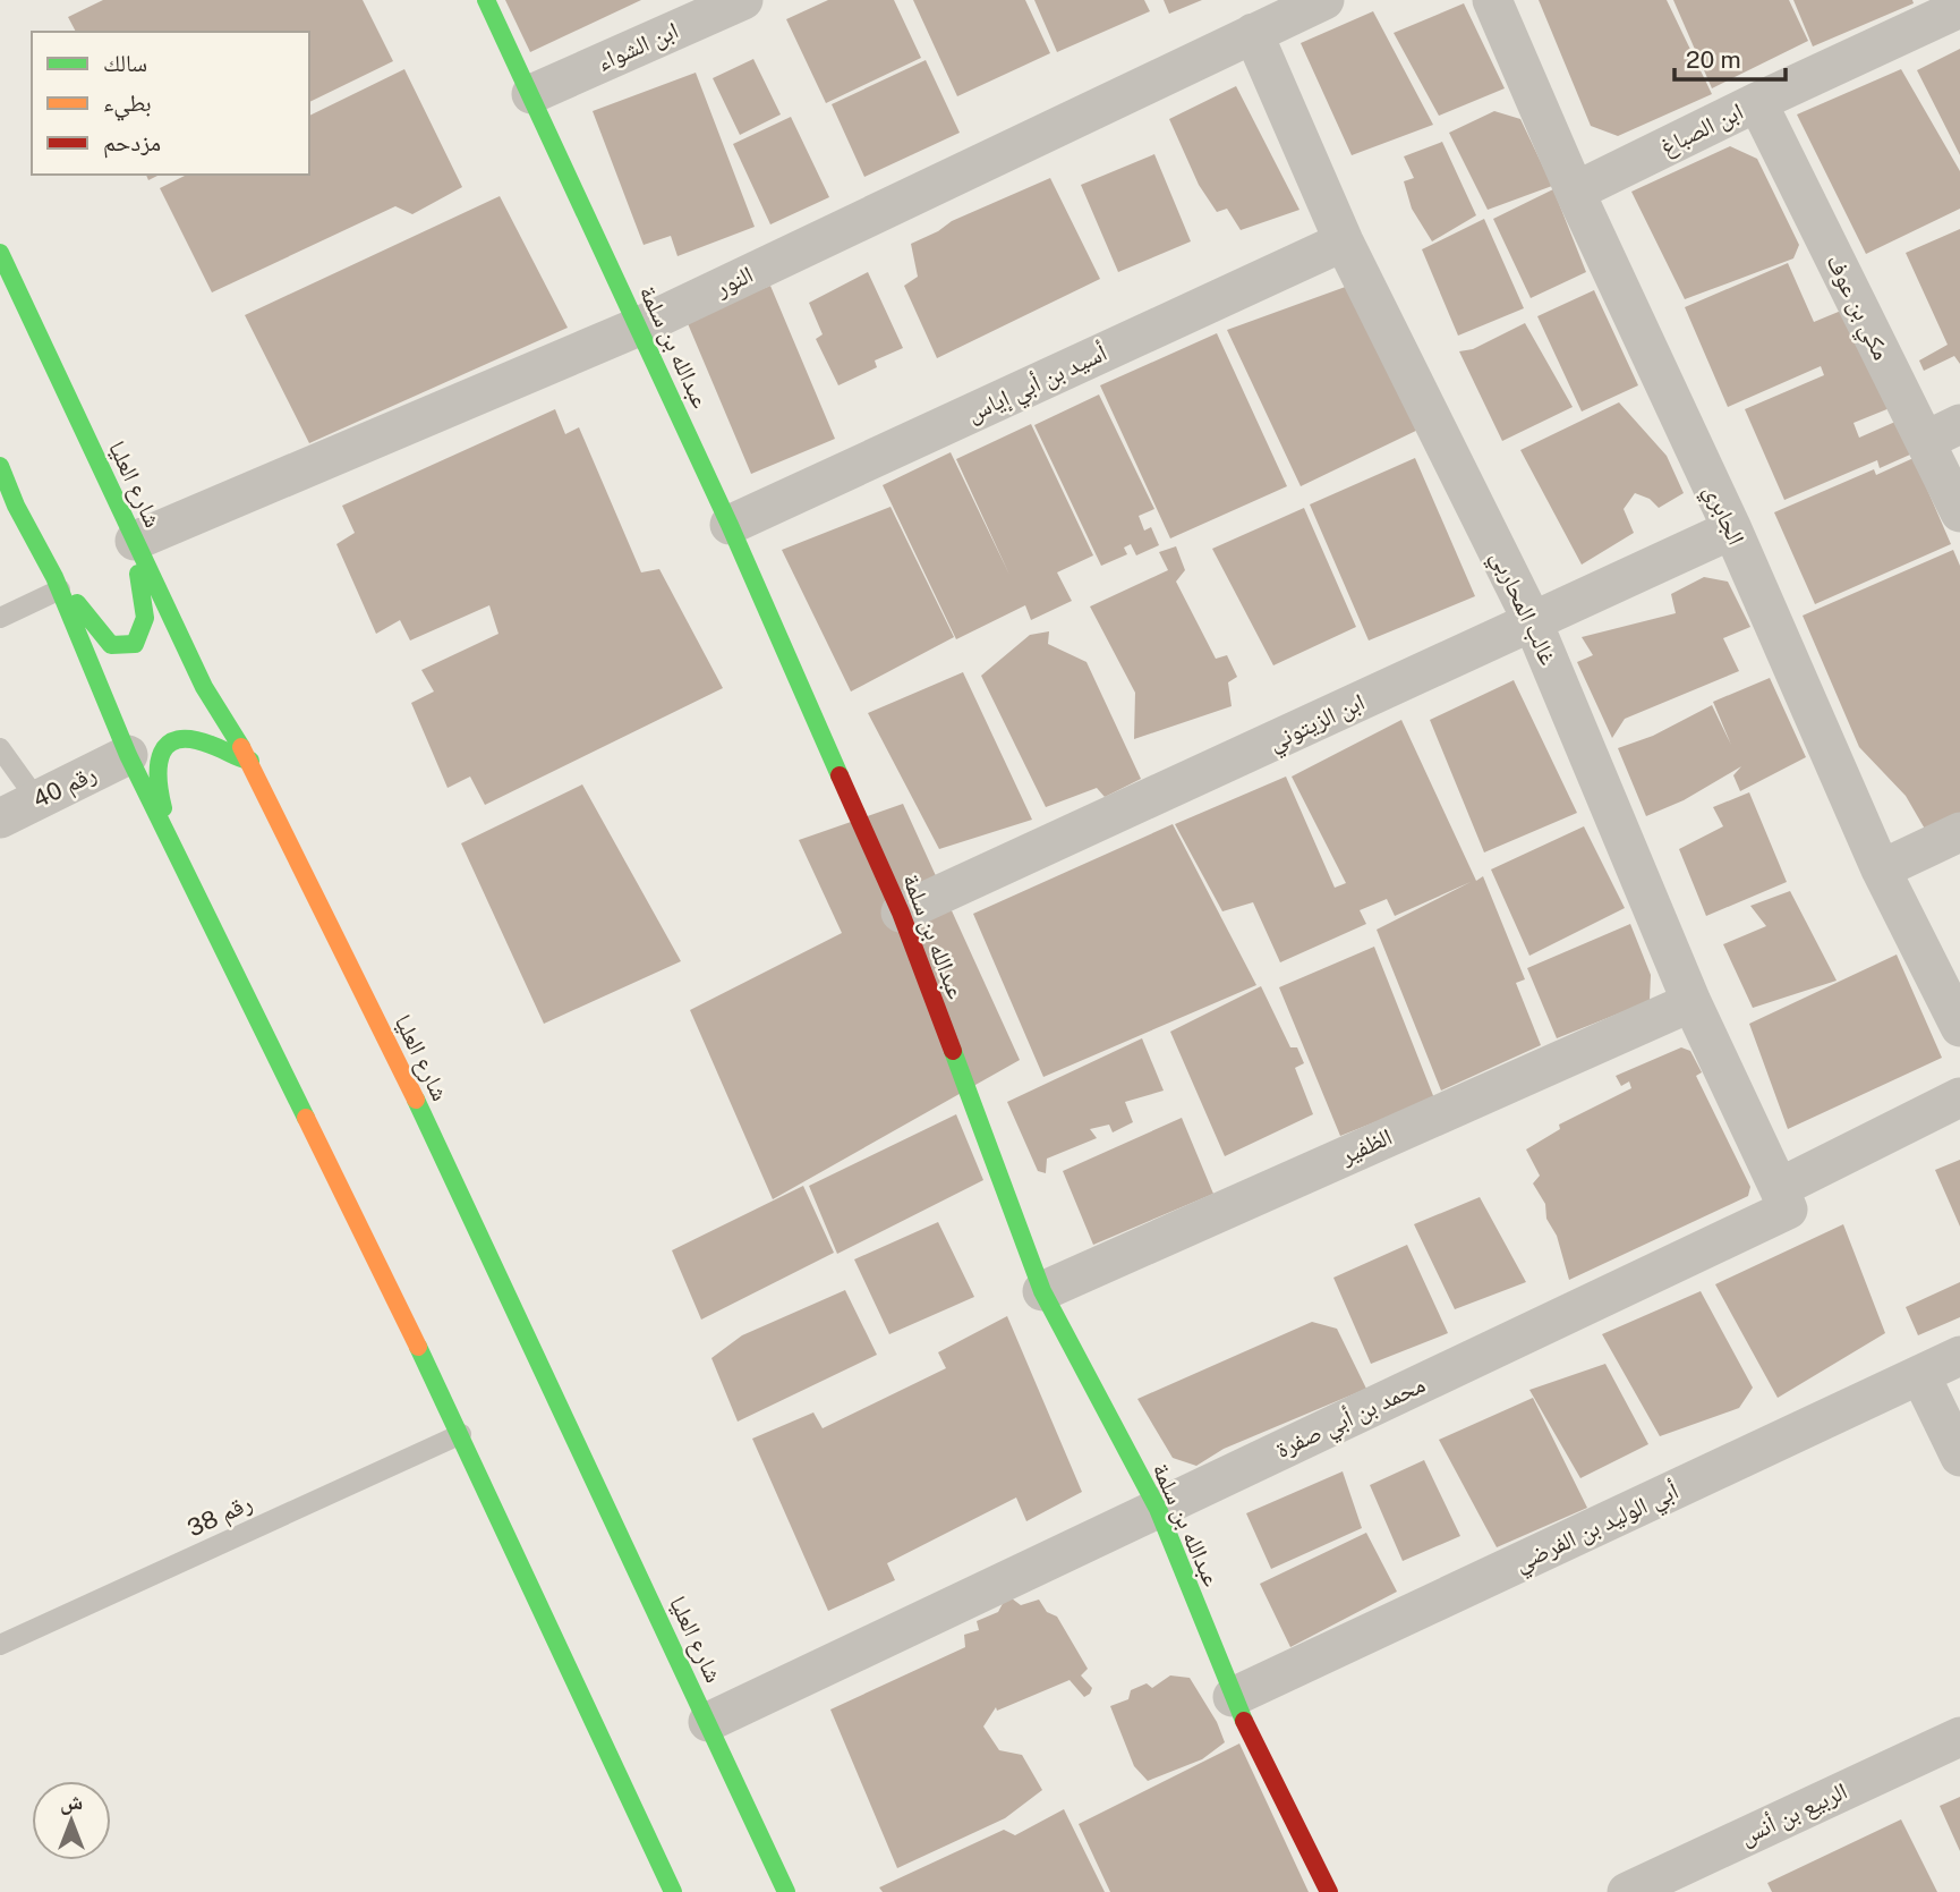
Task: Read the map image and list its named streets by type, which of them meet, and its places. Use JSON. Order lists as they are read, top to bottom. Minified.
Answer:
{"streets":{"main road":["عبدالله بن سلمة","شارع العليا"],"street":["ابن الشواء","ابن الصباغ","النور","مكي بن عوف","أسيد بن أبي إياس","الجابري","غالب المحاربي","ابن الزيتوني","رقم 40","الظفير","محمد بن أبي صفرة","أبي الوليد بن الفرضي","الربيع بن أنس"],"lane":["رقم 38"]},"crossings":[["ابن الشواء","عبدالله بن سلمة"],["ابن الصباغ","مكي بن عوف"],["ابن الصباغ","الجابري"],["النور","عبدالله بن سلمة"],["النور","شارع العليا"],["النور","غالب المحاربي"],["عبدالله بن سلمة","أسيد بن أبي إياس"],["عبدالله بن سلمة","ابن الزيتوني"],["عبدالله بن سلمة","الظفير"],["عبدالله بن سلمة","محمد بن أبي صفرة"],["عبدالله بن سلمة","أبي الوليد بن الفرضي"],["أسيد بن أبي إياس","غالب المحاربي"],["شارع العليا","محمد بن أبي صفرة"],["الجابري","ابن الزيتوني"],["غالب المحاربي","ابن الزيتوني"],["غالب المحاربي","الظفير"],["غالب المحاربي","محمد بن أبي صفرة"]],"legend":["سالك","بطيء","مزدحم"],"scale_bar":"20 m","north":"top"}
